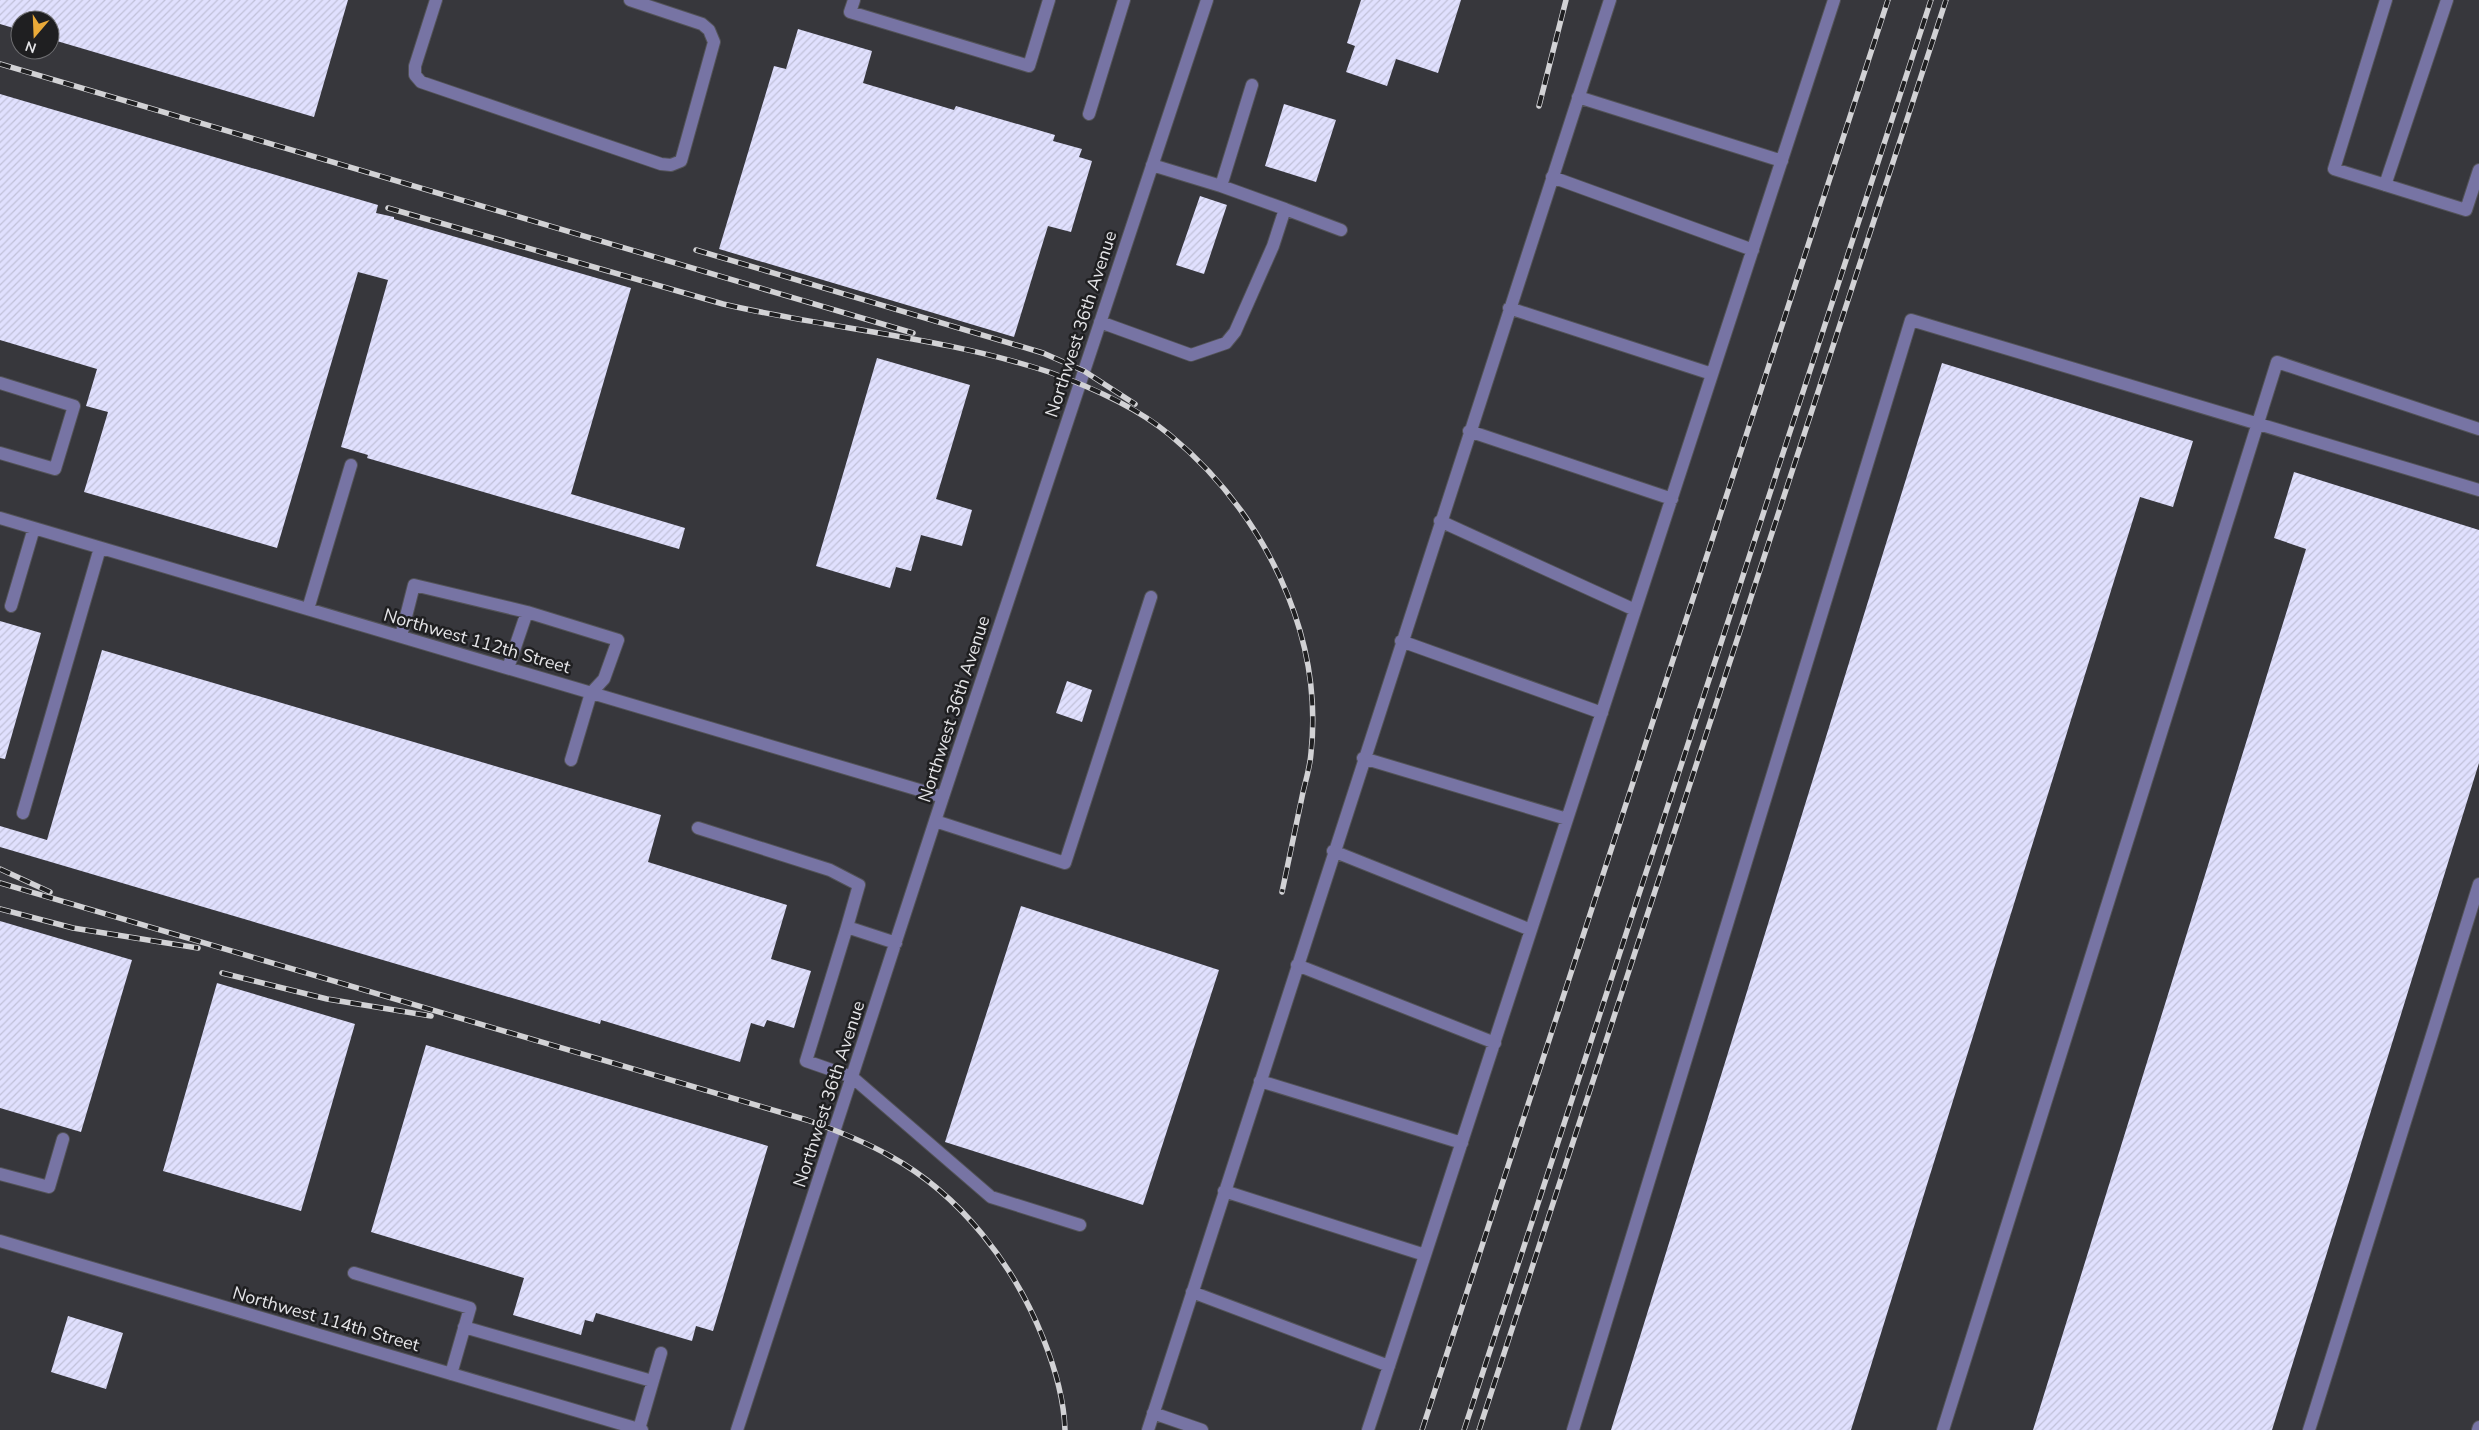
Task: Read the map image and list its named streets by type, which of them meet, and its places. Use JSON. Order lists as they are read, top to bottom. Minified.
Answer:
{"streets":{"street":["Northwest 36th Avenue","Northwest 112th Street","Northwest 114th Street"]},"crossings":[["Northwest 36th Avenue","Northwest 112th Street"]],"north":"bottom"}
